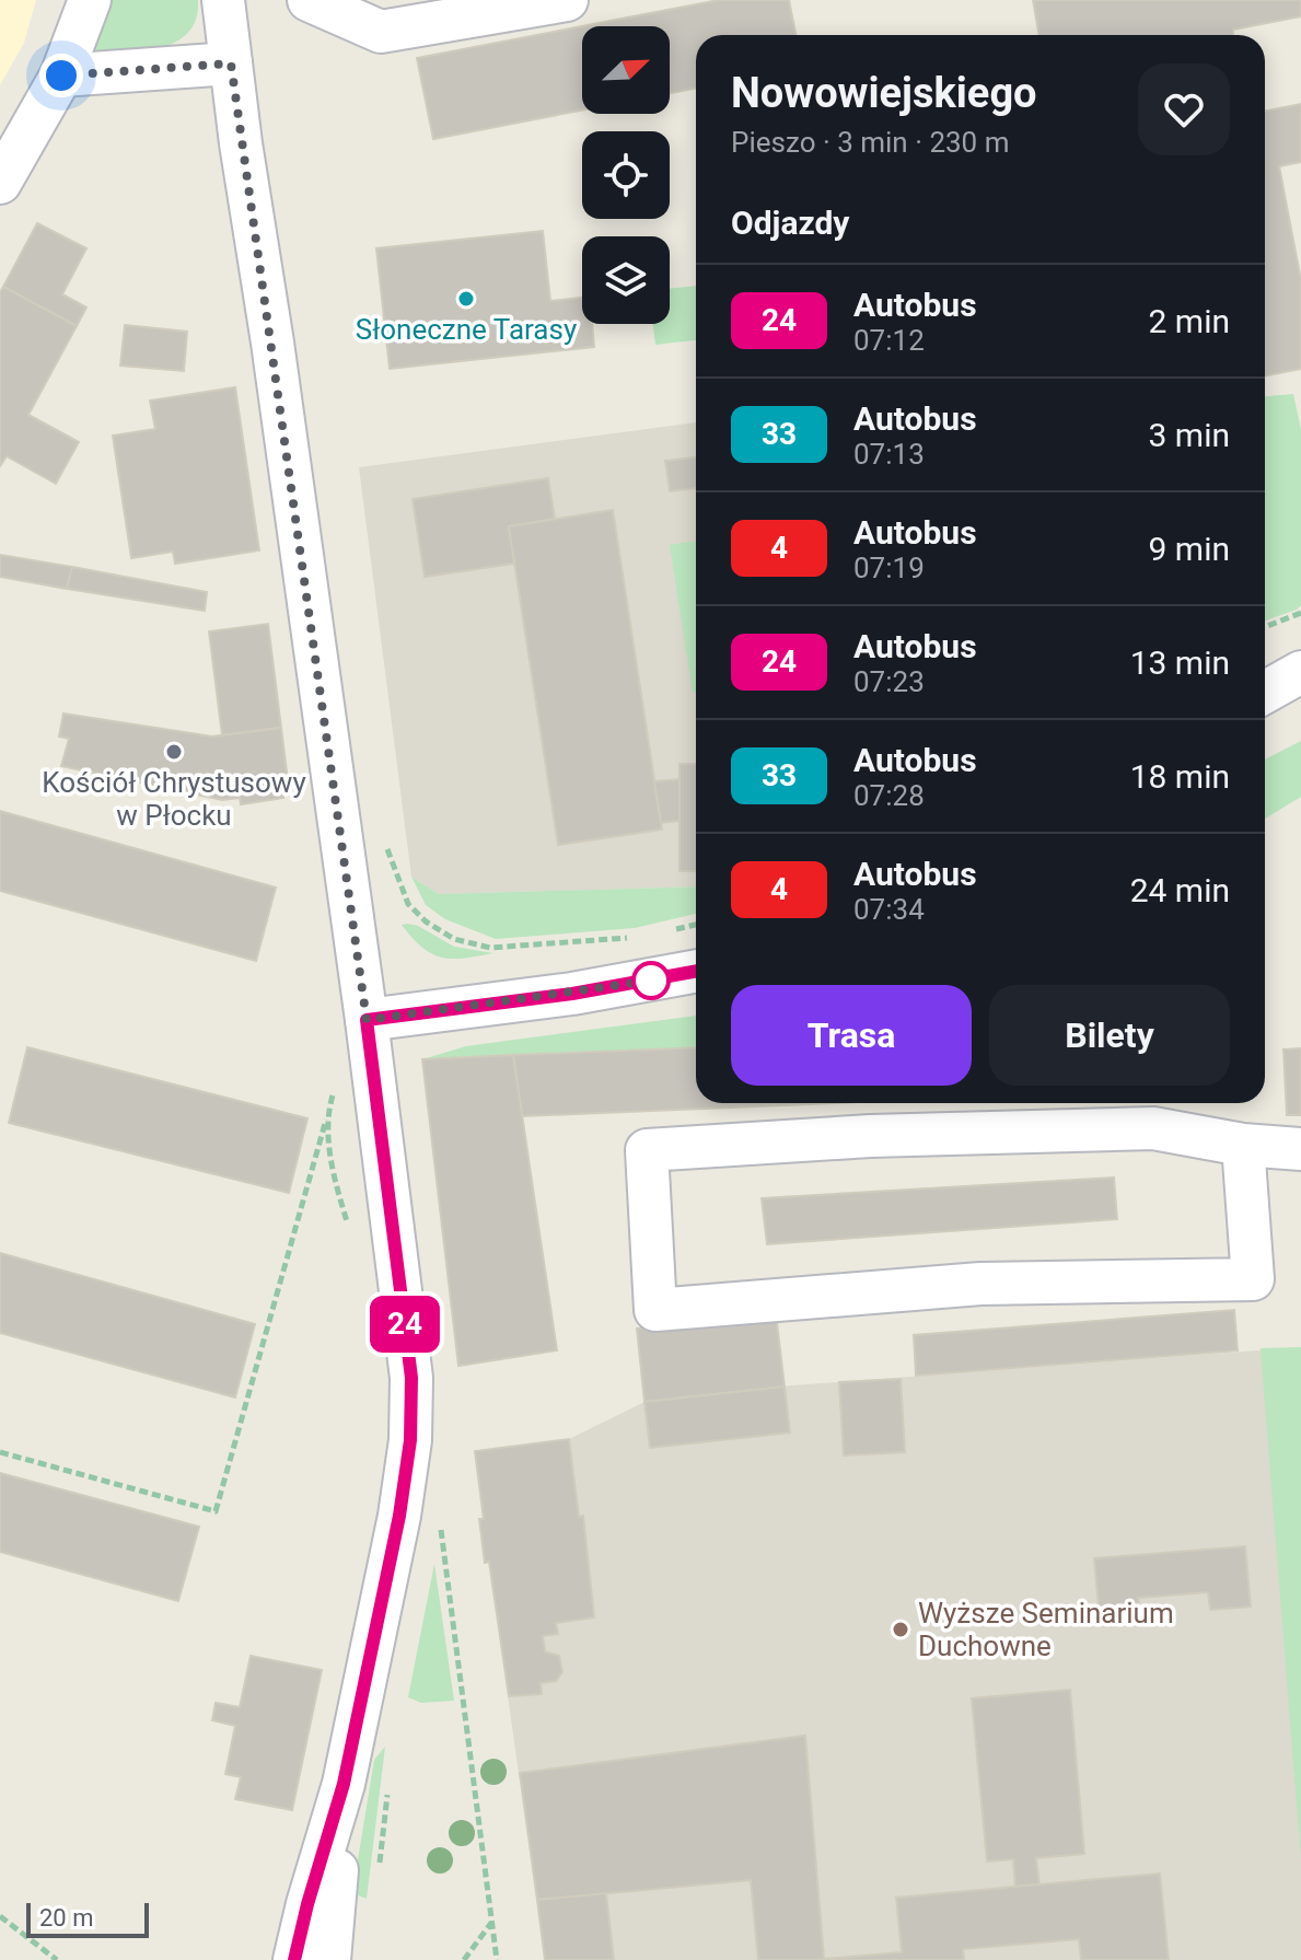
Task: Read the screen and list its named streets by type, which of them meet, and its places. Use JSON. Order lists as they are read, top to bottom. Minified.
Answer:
{"places":["Słoneczne Tarasy","Kościół Chrystusowy w Płocku","Wyższe Seminarium Duchowne"],"lines":["bus line 24"],"scale_bar":"20 m","north":"top right","page":{"on_map":"24","heading":[["Nowowiejskiego","Pieszo · 3 min · 230 m"],"Odjazdy"],"list":[{"mark":"24","name":"Autobus","note":"07:12","value":"2 min"},{"mark":"33","name":"Autobus","note":"07:13","value":"3 min"},{"mark":"4","name":"Autobus","note":"07:19","value":"9 min"},{"mark":"24","name":"Autobus","note":"07:23","value":"13 min"},{"mark":"33","name":"Autobus","note":"07:28","value":"18 min"},{"mark":"4","name":"Autobus","note":"07:34","value":"24 min"}],"buttons":["Trasa","Bilety"],"scale":"20 m"}}
